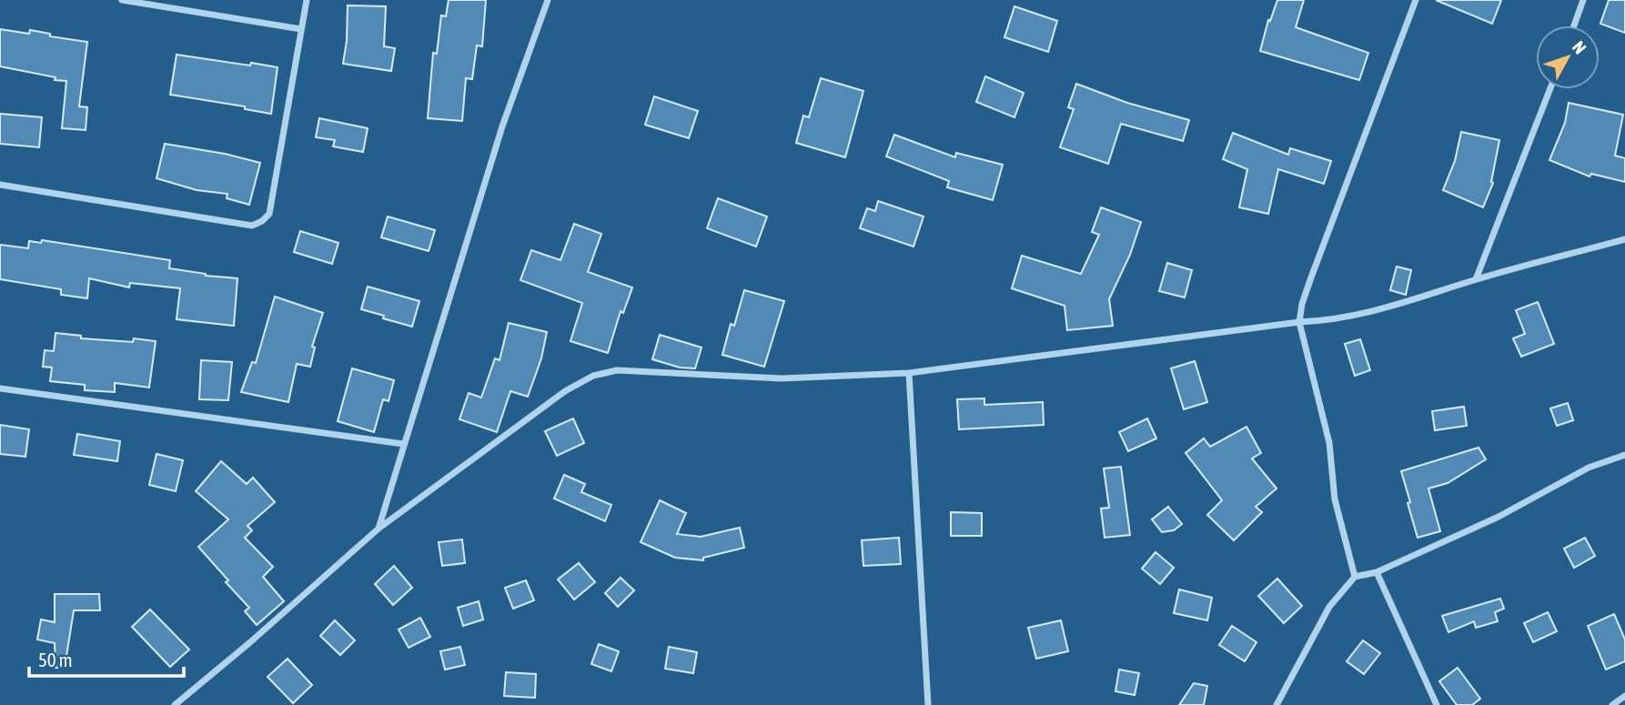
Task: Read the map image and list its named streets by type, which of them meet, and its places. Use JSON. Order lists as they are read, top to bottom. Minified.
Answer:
{"scale_bar":"50 m","north":"top right"}
